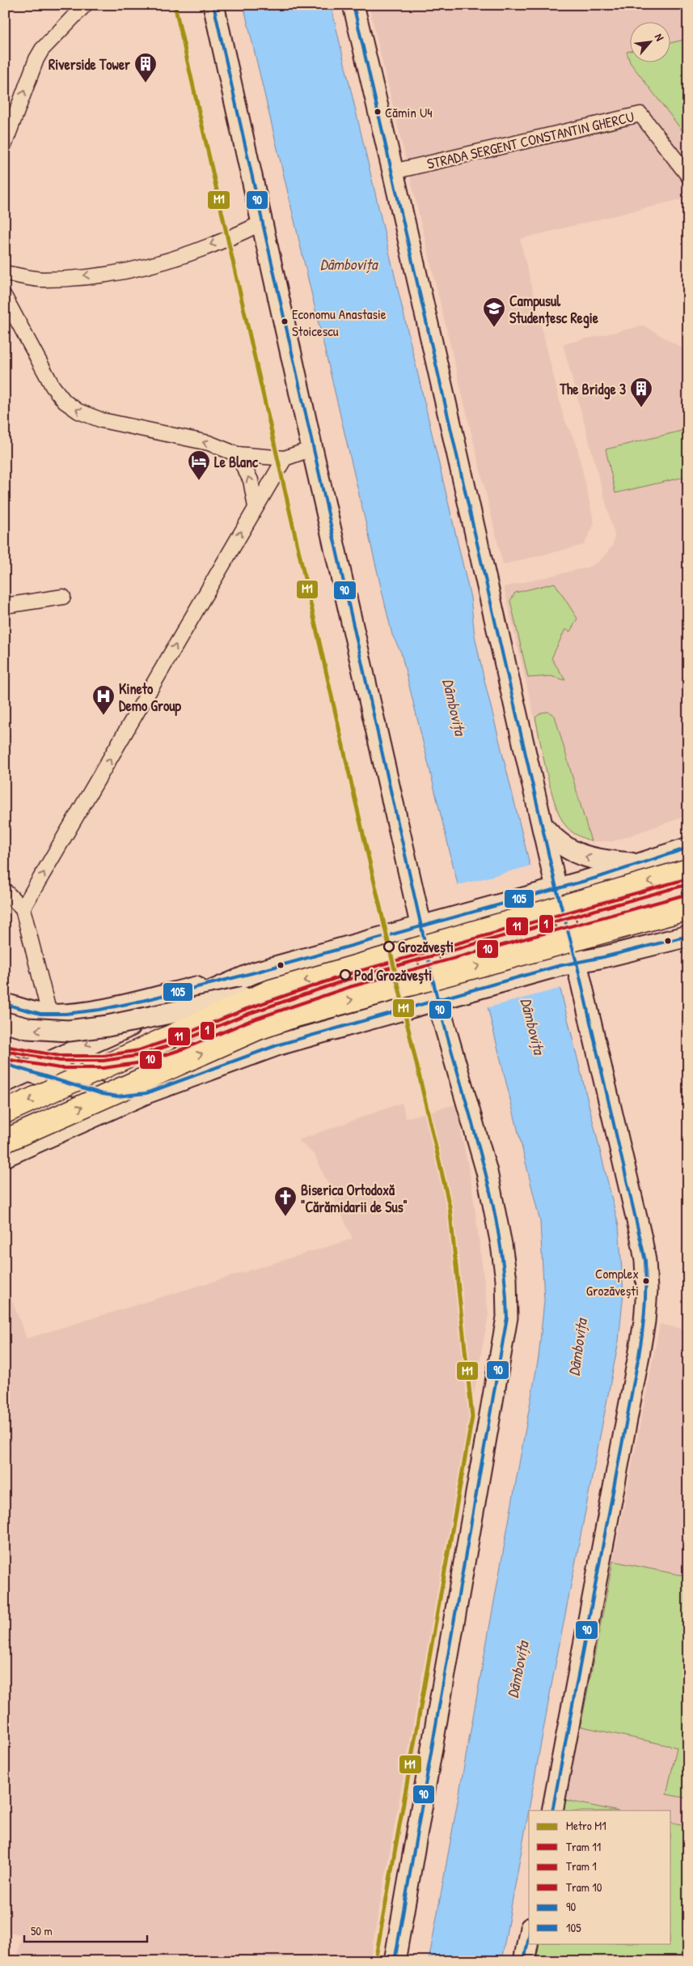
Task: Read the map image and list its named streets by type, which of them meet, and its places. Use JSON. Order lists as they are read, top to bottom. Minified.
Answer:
{"streets":{"street":["STRADA SERGENT CONSTANTIN GHERCU"]},"water":["Dâmbovița"],"places":{"building":["Riverside Tower","The Bridge 3"],"other":["Cămin U4","Economu Anastasie Stoicescu","Grozăvești","Pod Grozăvești","Complex Grozăvești"],"school or university":["Campusul Studențesc Regie"],"hotel":["Le Blanc"],"hospital":["Kineto Demo Group"],"church":["Biserica Ortodoxă \"Cărămidarii de Sus\""]},"lines":["metro line M1","transit line 90","transit line 105","tram line 11","tram line 1","tram line 10"],"legend":["Metro M1","Tram 11","Tram 1","Tram 10","90","105"],"scale_bar":"50 m","north":"top right"}
